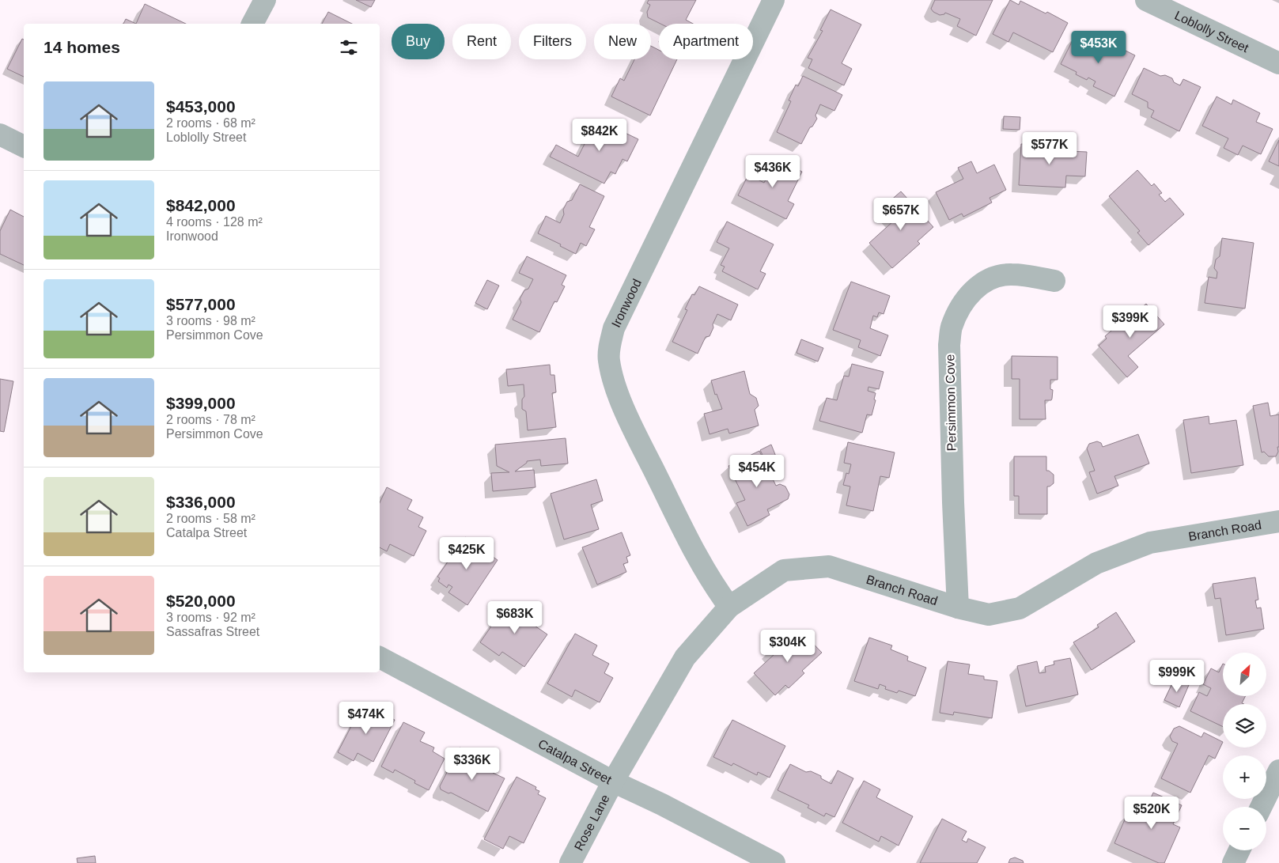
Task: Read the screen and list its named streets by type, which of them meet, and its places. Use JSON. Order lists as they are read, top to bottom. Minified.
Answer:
{"streets":{"street":["Loblolly Street","Ironwood","Persimmon Cove","Branch Road","Catalpa Street","Rose Lane"]},"crossings":[["Ironwood","Branch Road"],["Persimmon Cove","Branch Road"],["Branch Road","Catalpa Street"],["Branch Road","Rose Lane"],["Catalpa Street","Rose Lane"]],"north":"top right","page":{"chip":["Buy","Rent","Filters","New","Apartment"],"heading":"14 homes","price":["$453K","$842K","$577K","$436K","$657K","$399K","$454K","$425K","$683K","$304K","$999K","$474K","$336K","$520K"],"list":[{"name":"$453,000","note":"2 rooms · 68 m² · Loblolly Street"},{"name":"$842,000","note":"4 rooms · 128 m² · Ironwood"},{"name":"$577,000","note":"3 rooms · 98 m² · Persimmon Cove"},{"name":"$399,000","note":"2 rooms · 78 m² · Persimmon Cove"},{"name":"$336,000","note":"2 rooms · 58 m² · Catalpa Street"},{"name":"$520,000","note":"3 rooms · 92 m² · Sassafras Street"}],"map_buttons":["+","−"]}}
